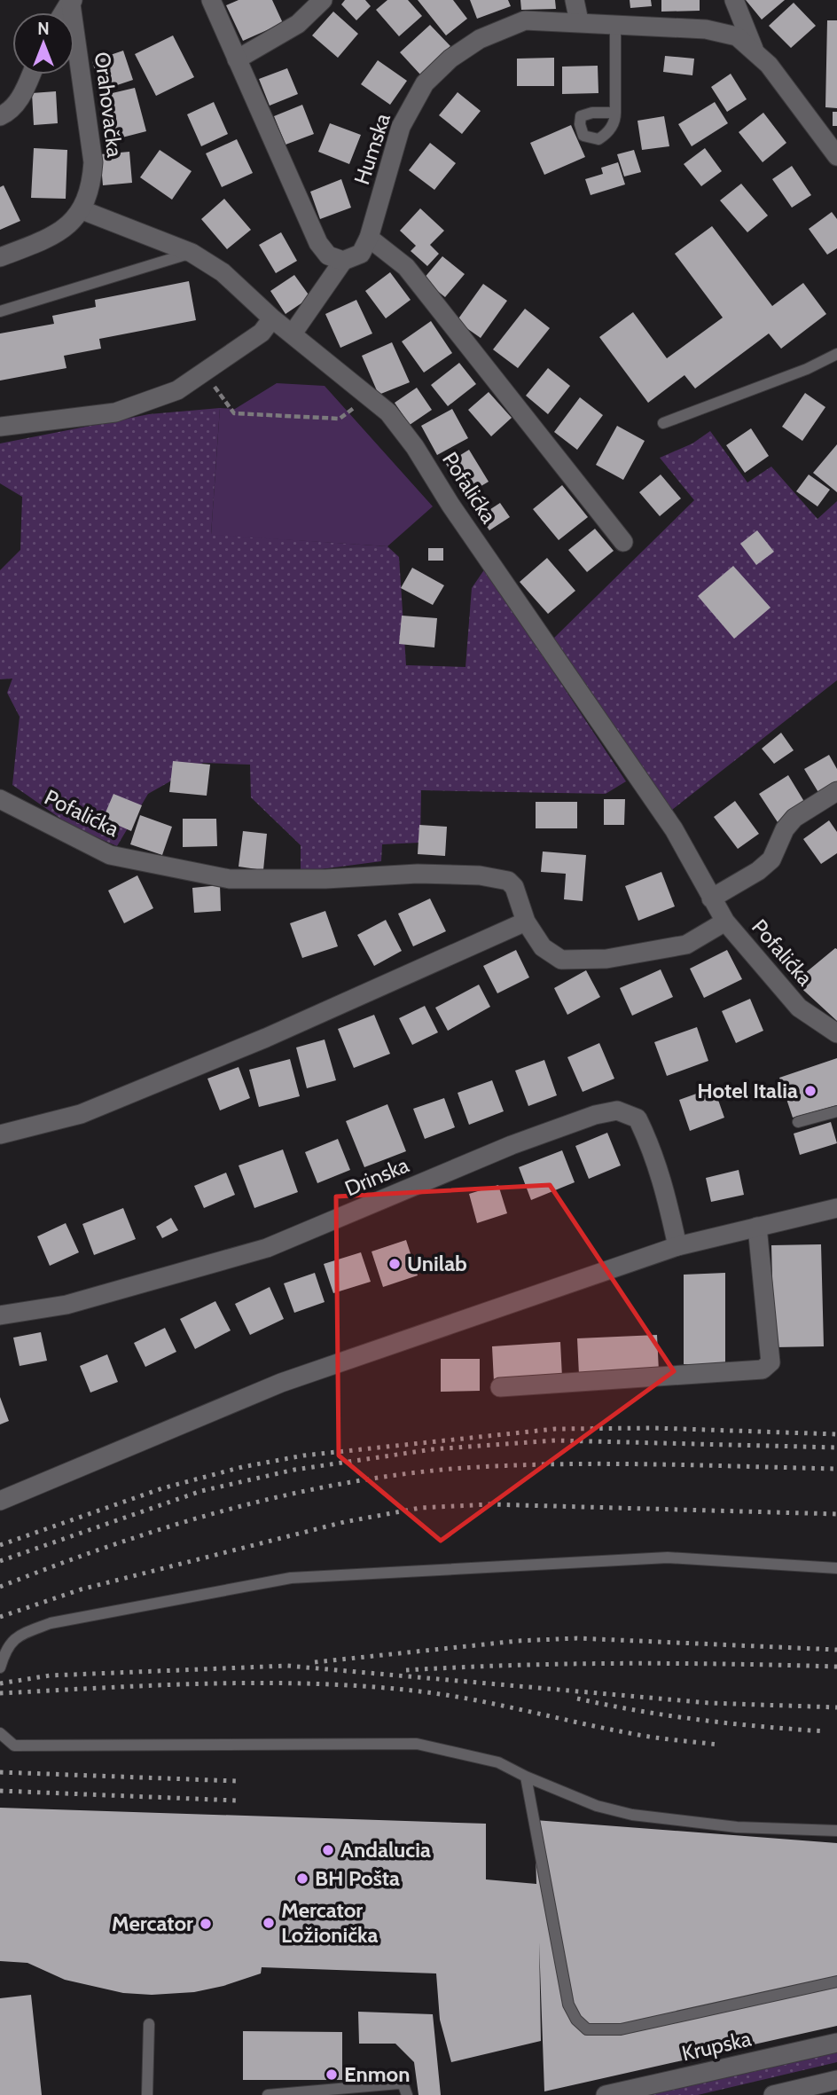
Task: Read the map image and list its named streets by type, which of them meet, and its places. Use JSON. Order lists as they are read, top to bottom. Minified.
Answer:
{"streets":{"street":["Orahovačka","Humska","Pofalićka","Drinska","Krupska"]},"crossings":[["Orahovačka","Pofalićka"],["Humska","Pofalićka"]],"places":["Hotel Italia","Unilab","Andalucia","BH Pošta","Mercator Ložionička","Mercator","Enmon"],"north":"top"}
